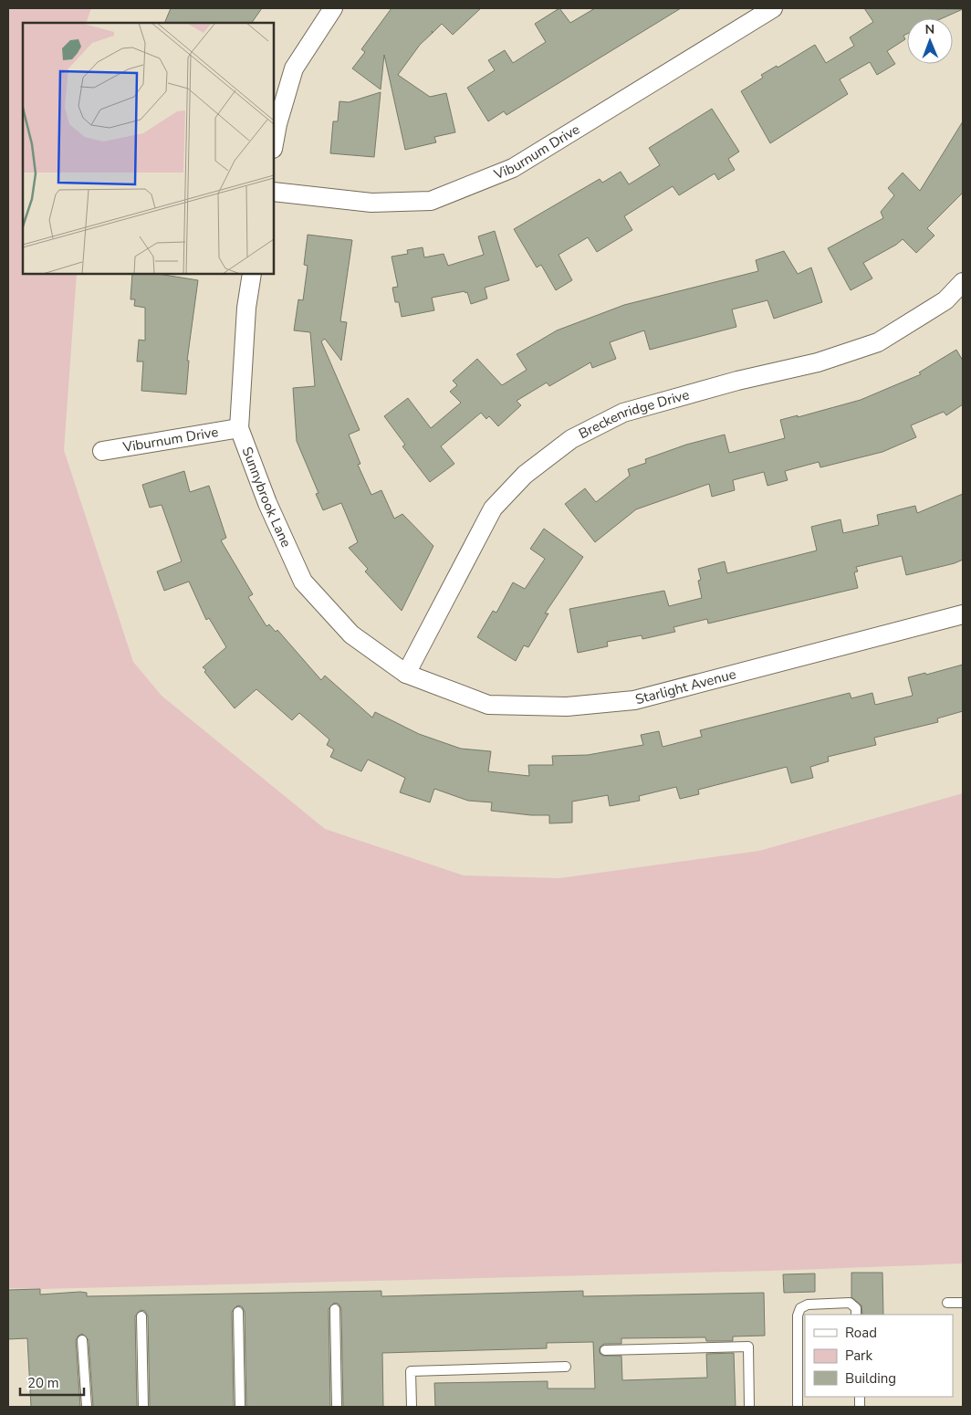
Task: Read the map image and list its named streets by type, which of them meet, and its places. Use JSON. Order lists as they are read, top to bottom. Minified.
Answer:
{"streets":{"street":["Viburnum Drive","Breckenridge Drive","Sunnybrook Lane","Starlight Avenue"]},"crossings":[["Viburnum Drive","Sunnybrook Lane"],["Breckenridge Drive","Sunnybrook Lane"],["Breckenridge Drive","Starlight Avenue"],["Sunnybrook Lane","Starlight Avenue"]],"legend":["Road","Park","Building"],"scale_bar":"20 m","north":"top"}
